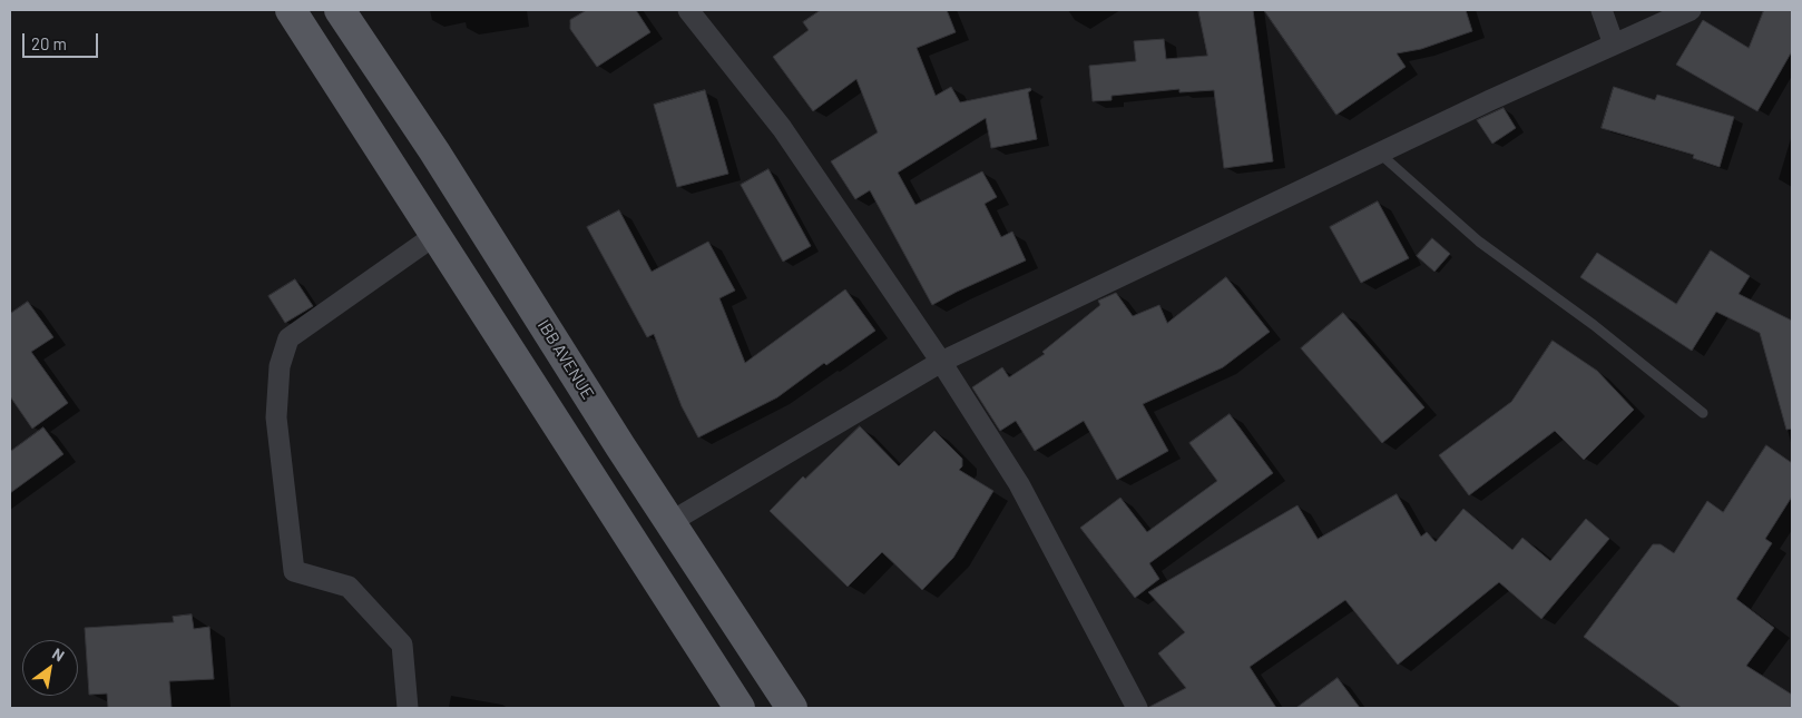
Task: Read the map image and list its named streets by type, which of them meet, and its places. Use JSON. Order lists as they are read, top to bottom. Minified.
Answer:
{"streets":{"main road":["IBB AVENUE"]},"scale_bar":"20 m","north":"top right"}
